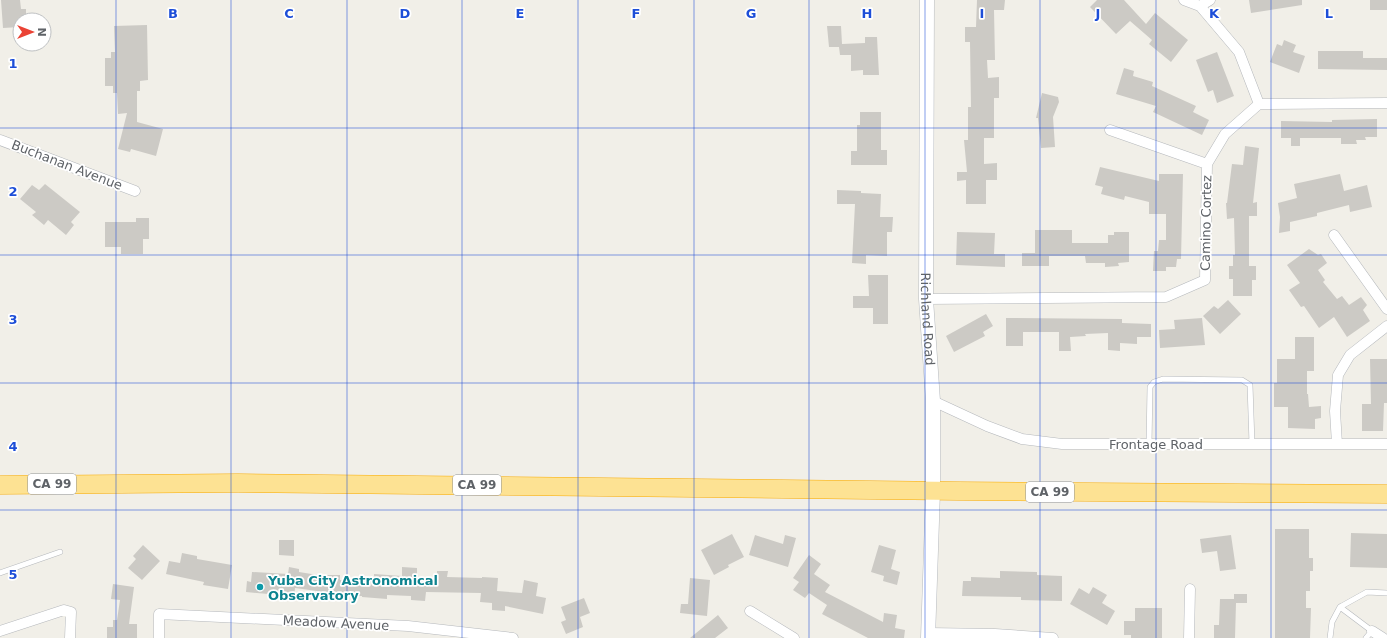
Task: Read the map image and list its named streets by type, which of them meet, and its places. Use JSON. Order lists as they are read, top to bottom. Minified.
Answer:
{"streets":{"highway":["CA 99"],"street":["Buchanan Avenue","Camino Cortez","Richland Road","Frontage Road","Meadow Avenue"]},"crossings":[["Camino Cortez","Richland Road"],["Richland Road","Frontage Road"],["Richland Road","CA 99"]],"places":["Yuba City Astronomical Observatory"],"north":"right","grid":{"columns":["B","C","D","E","F","G","H","I","J","K","L"],"rows":["1","2","3","4","5"]}}
